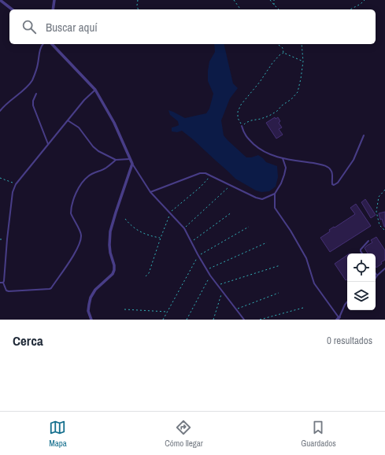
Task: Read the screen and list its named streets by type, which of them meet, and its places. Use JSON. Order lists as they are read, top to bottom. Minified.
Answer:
{"page":{"search":"Buscar aquí","heading":["Cerca","0 resultados"],"nav":["Mapa","Cómo llegar","Guardados"]}}
